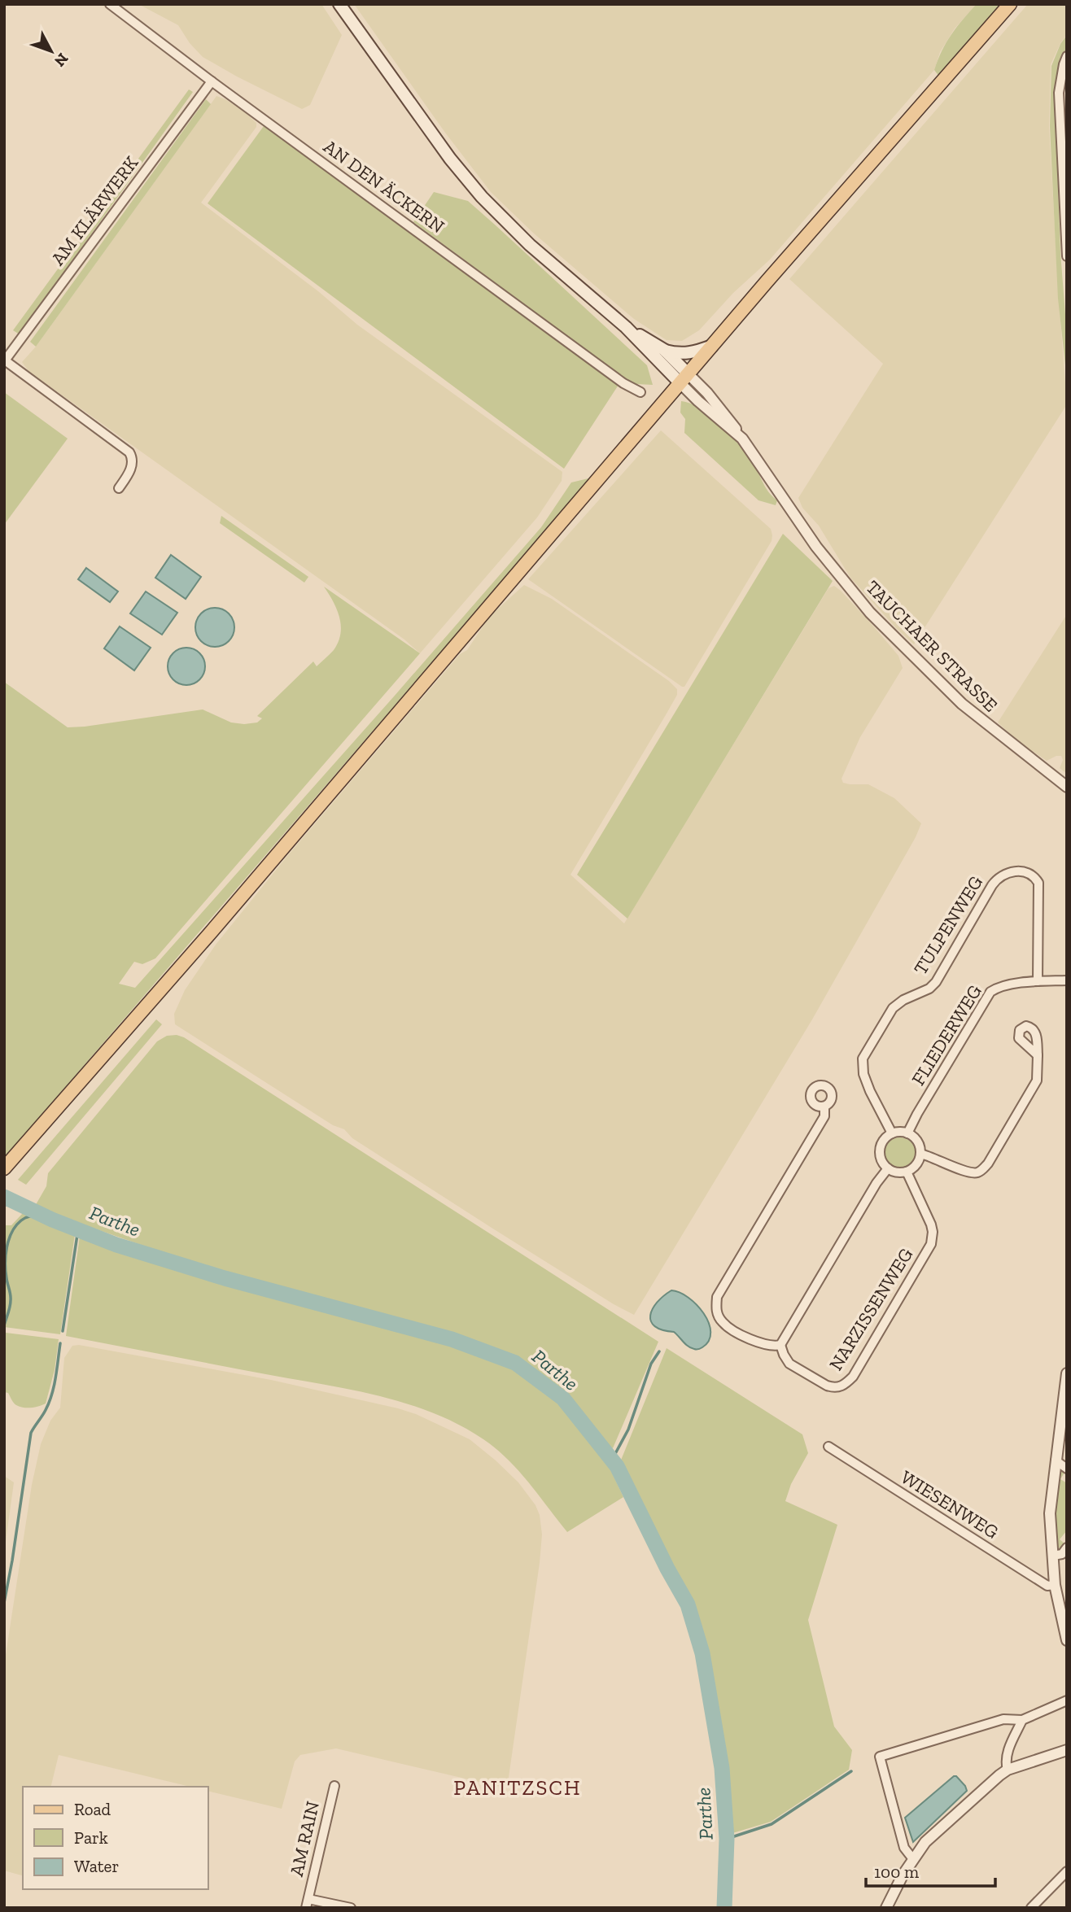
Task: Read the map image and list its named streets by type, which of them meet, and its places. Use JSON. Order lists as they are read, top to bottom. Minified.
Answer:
{"streets":{"street":["AN DEN ÄCKERN","AM KLÄRWERK","TAUCHAER STRASSE","TULPENWEG","FLIEDERWEG","NARZISSENWEG","WIESENWEG","AM RAIN"]},"crossings":[["AN DEN ÄCKERN","AM KLÄRWERK"],["TULPENWEG","FLIEDERWEG"],["TULPENWEG","NARZISSENWEG"],["FLIEDERWEG","NARZISSENWEG"]],"districts":["PANITZSCH"],"water":["Parthe"],"legend":["Road","Park","Water"],"scale_bar":"100 m","north":"bottom right"}
